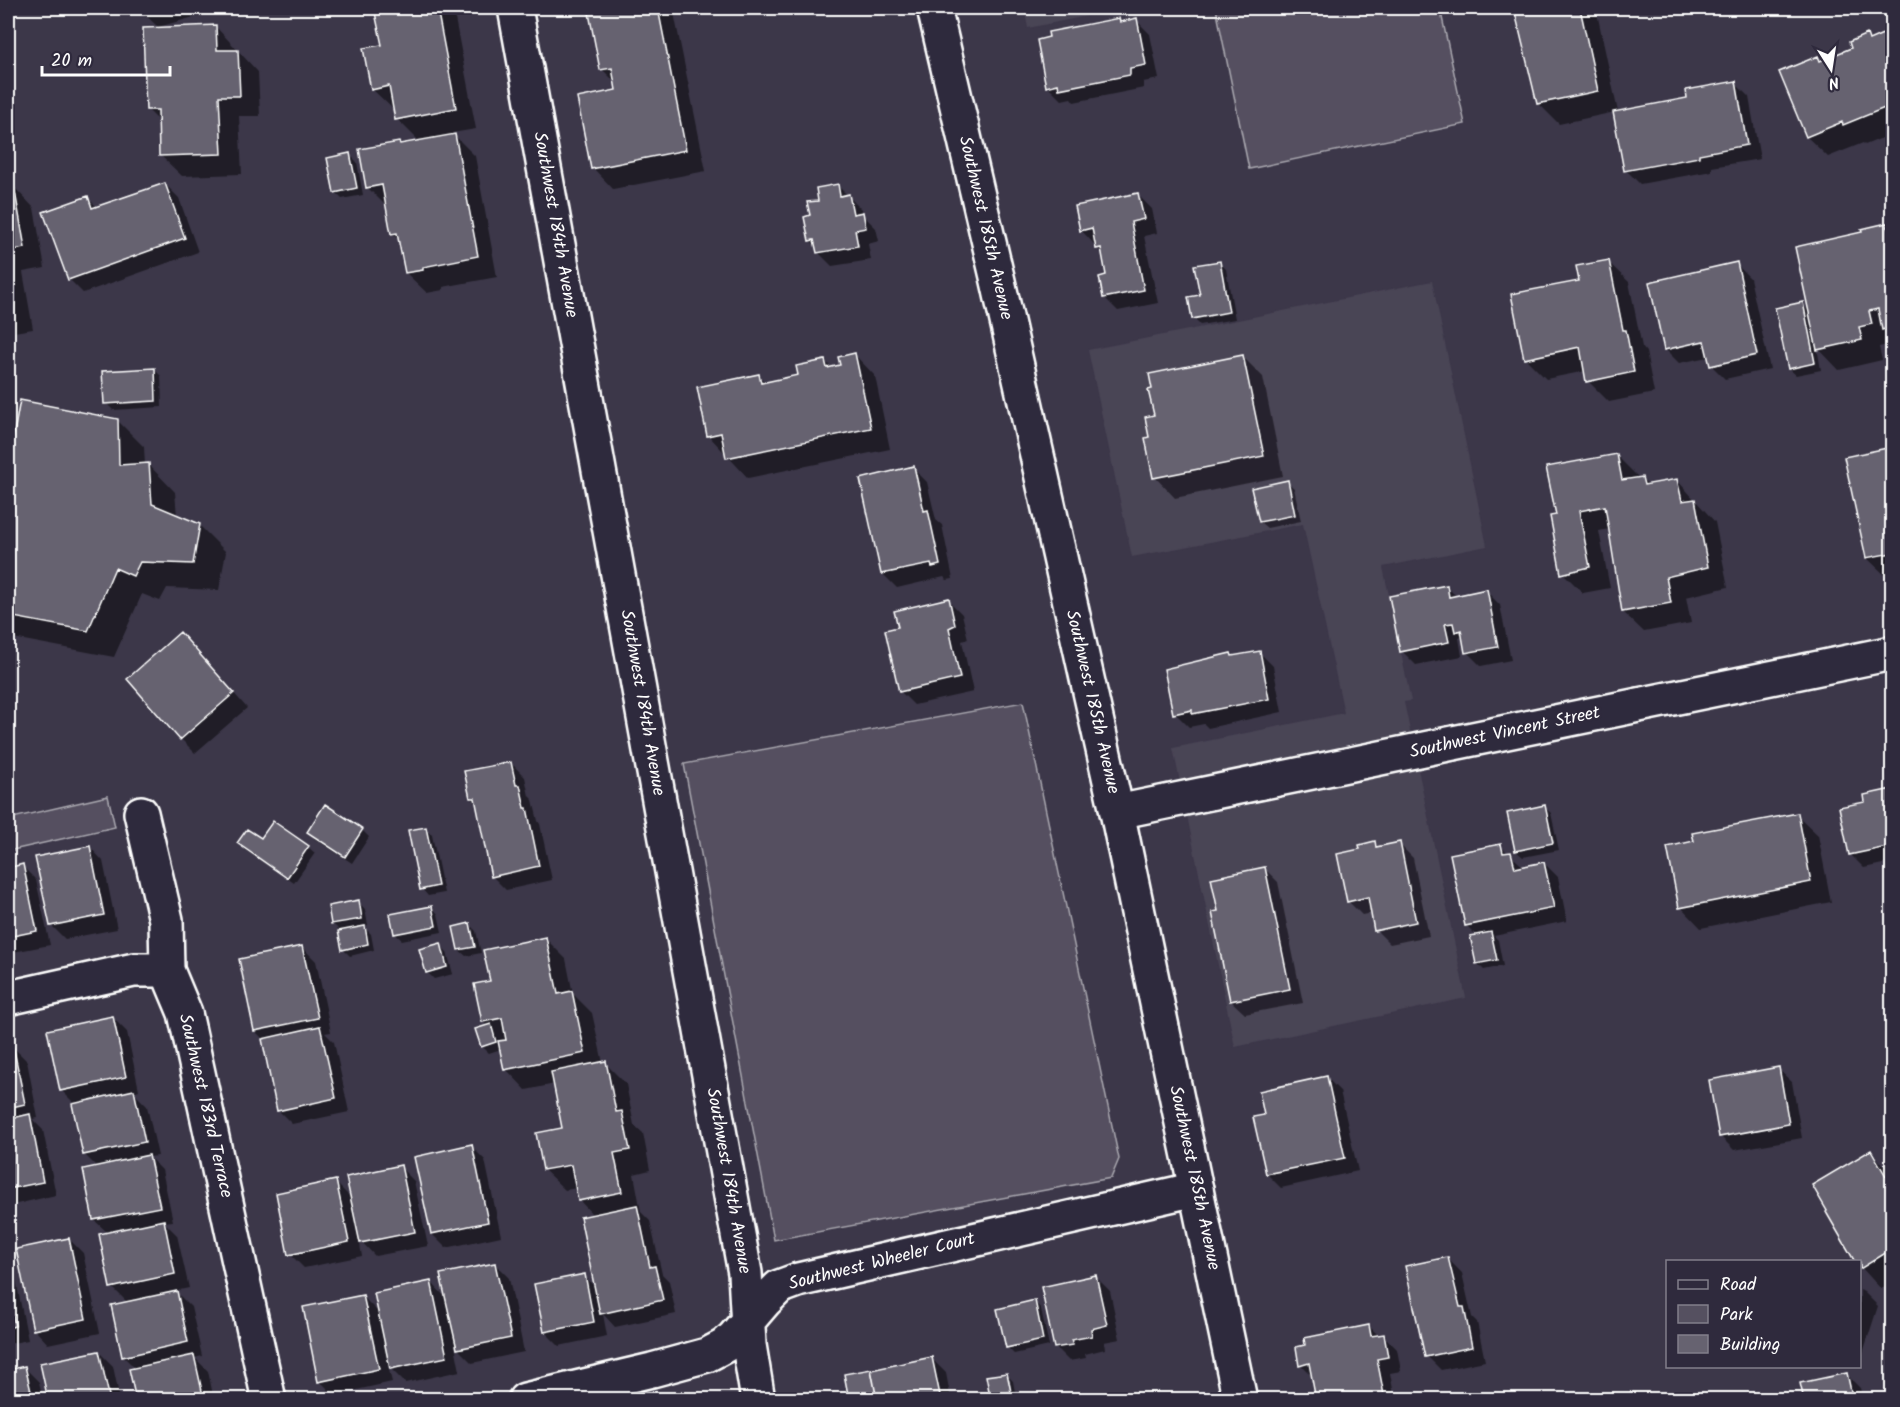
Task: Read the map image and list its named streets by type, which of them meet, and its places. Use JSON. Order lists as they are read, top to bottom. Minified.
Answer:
{"streets":{"street":["Southwest 184th Avenue","Southwest 185th Avenue","Southwest Vincent Street","Southwest 183rd Terrace","Southwest Wheeler Court"]},"crossings":[["Southwest 184th Avenue","Southwest Wheeler Court"],["Southwest 185th Avenue","Southwest Vincent Street"],["Southwest 185th Avenue","Southwest Wheeler Court"]],"legend":["Road","Park","Building"],"scale_bar":"20 m","north":"bottom"}
